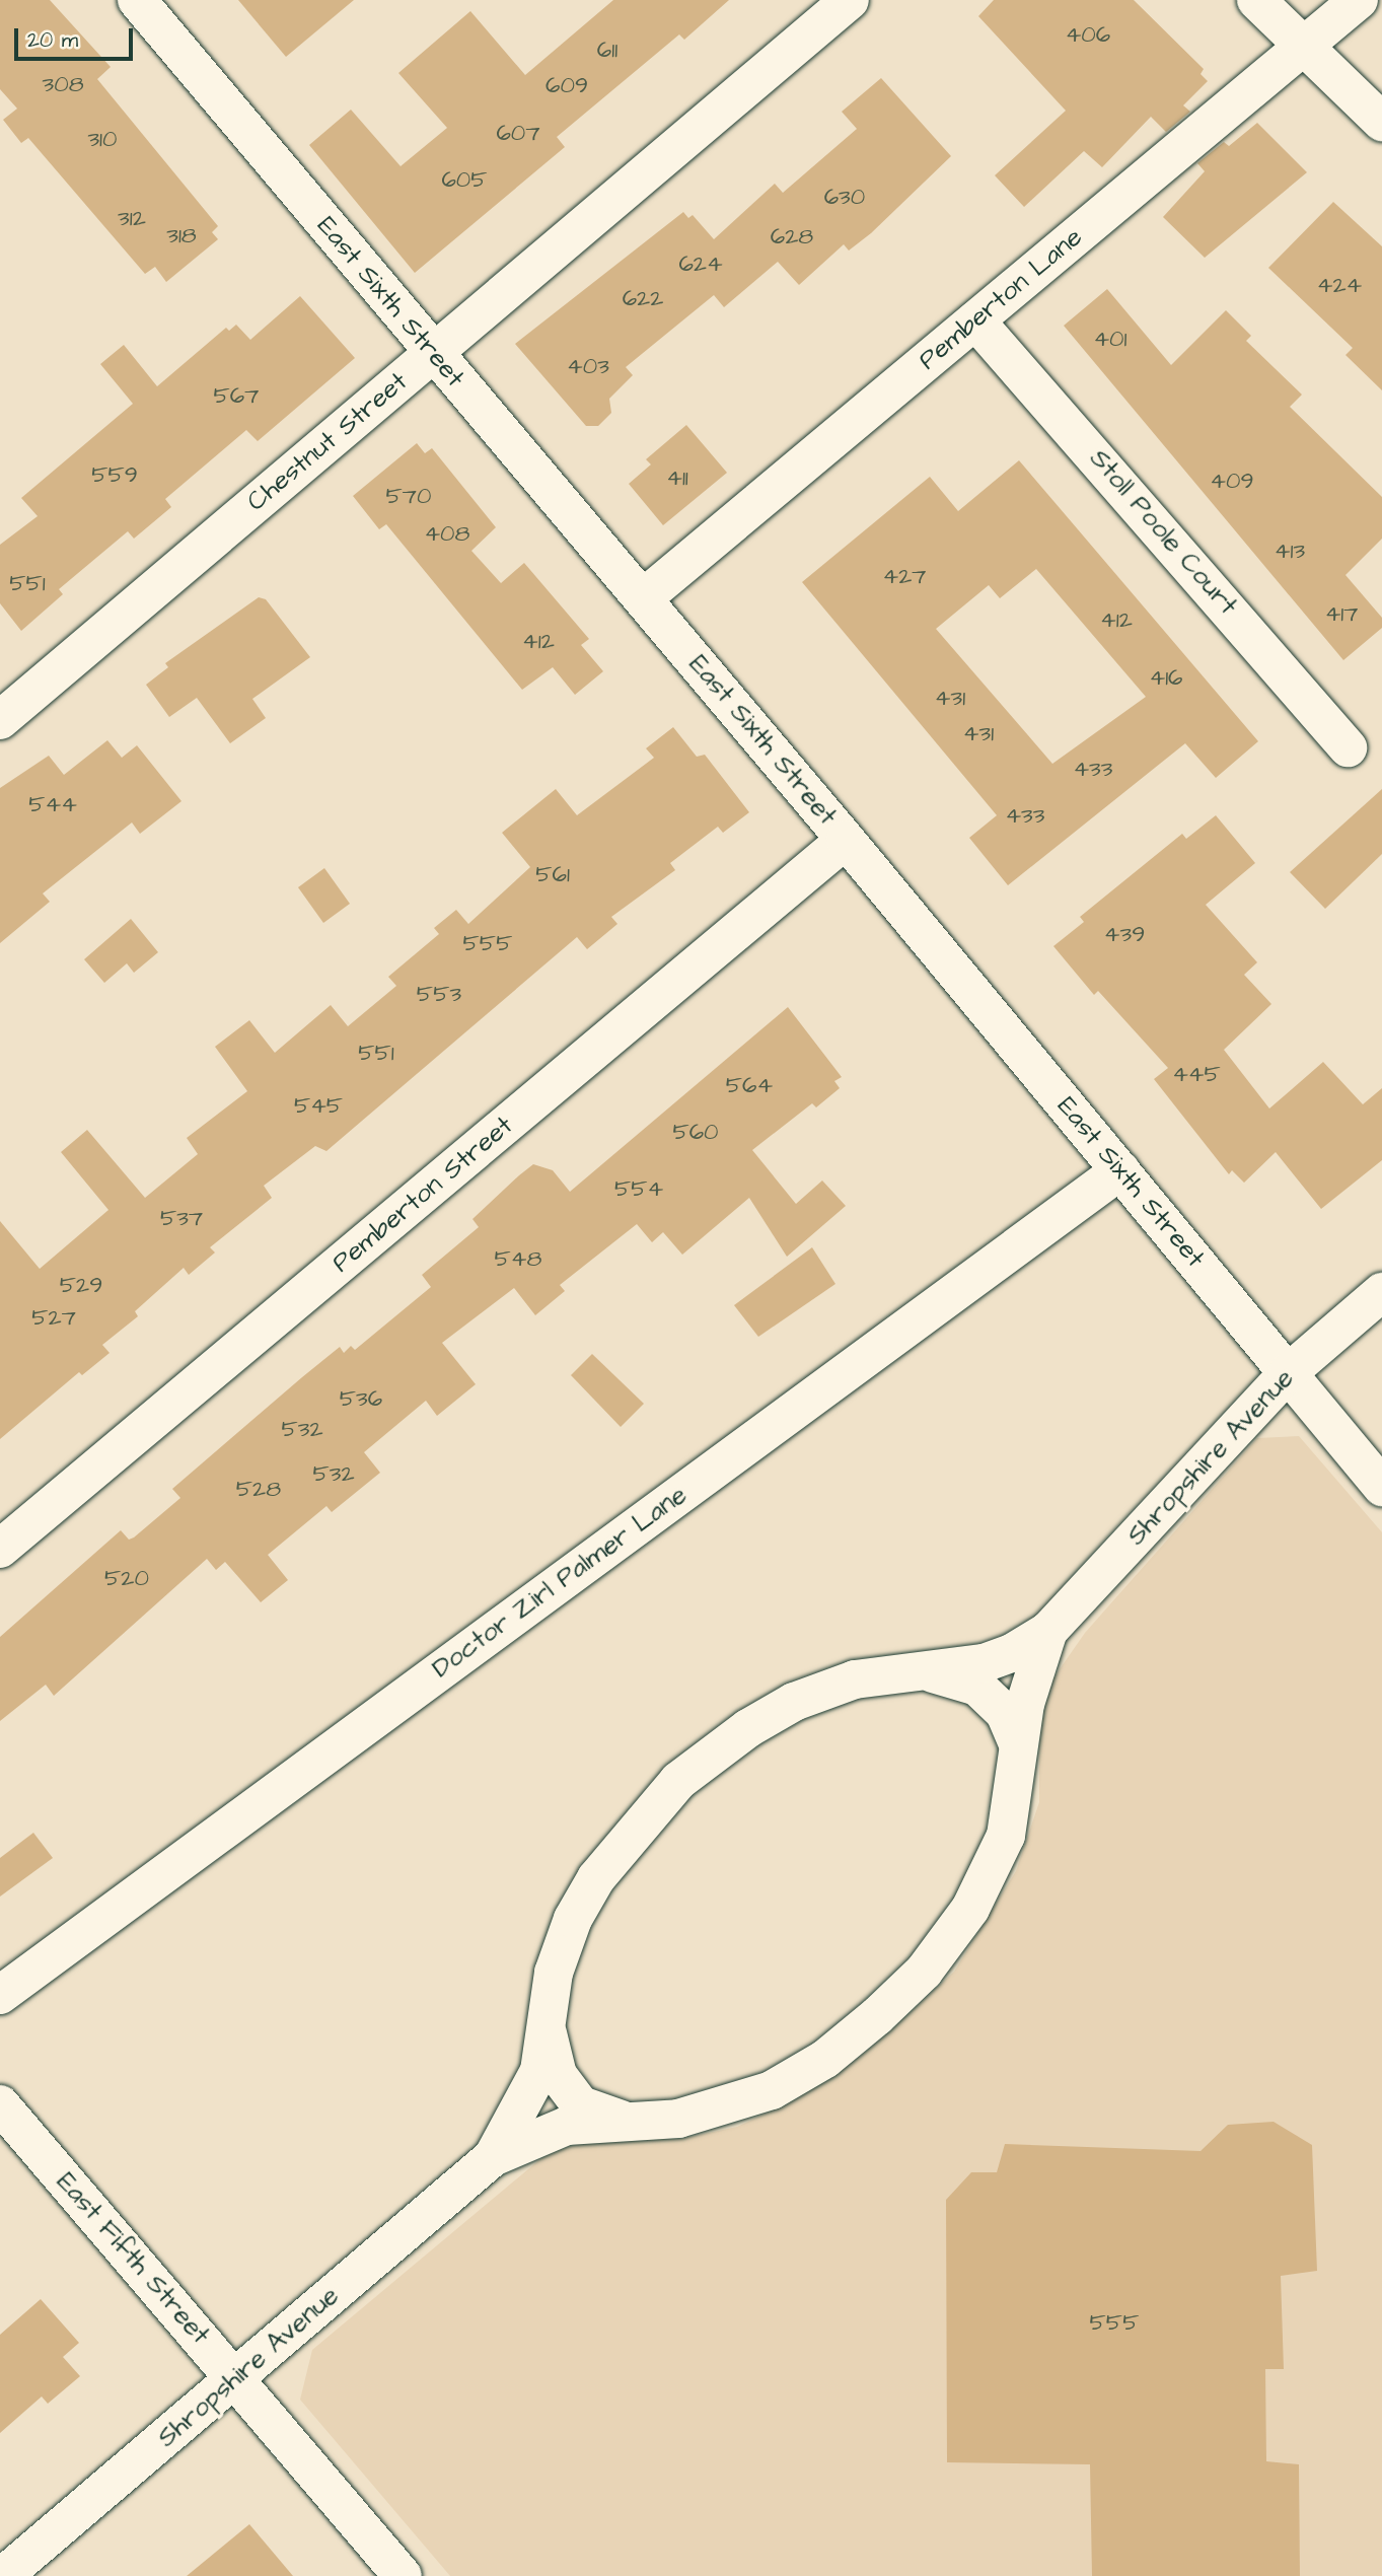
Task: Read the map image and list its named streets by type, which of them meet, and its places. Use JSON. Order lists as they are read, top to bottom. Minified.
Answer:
{"streets":{"street":["Pemberton Lane","East Sixth Street","Chestnut Street","Stoll Poole Court","Pemberton Street","Shropshire Avenue","Doctor Zirl Palmer Lane","East Fifth Street"]},"crossings":[["Pemberton Lane","East Sixth Street"],["Pemberton Lane","Stoll Poole Court"],["East Sixth Street","Chestnut Street"],["East Sixth Street","Pemberton Street"],["East Sixth Street","Shropshire Avenue"],["East Sixth Street","Doctor Zirl Palmer Lane"],["Shropshire Avenue","East Fifth Street"]],"house_numbers":["406","611","308","609","607","310","605","630","312","318","628","624","424","622","401","403","567","559","411","409","570","408","413","427","551","417","412","412","416","431","431","433","544","433","561","439","555","553","551","445","564","545","560","554","537","548","529","527","536","532","532","528","520","555"],"scale_bar":"20 m"}
